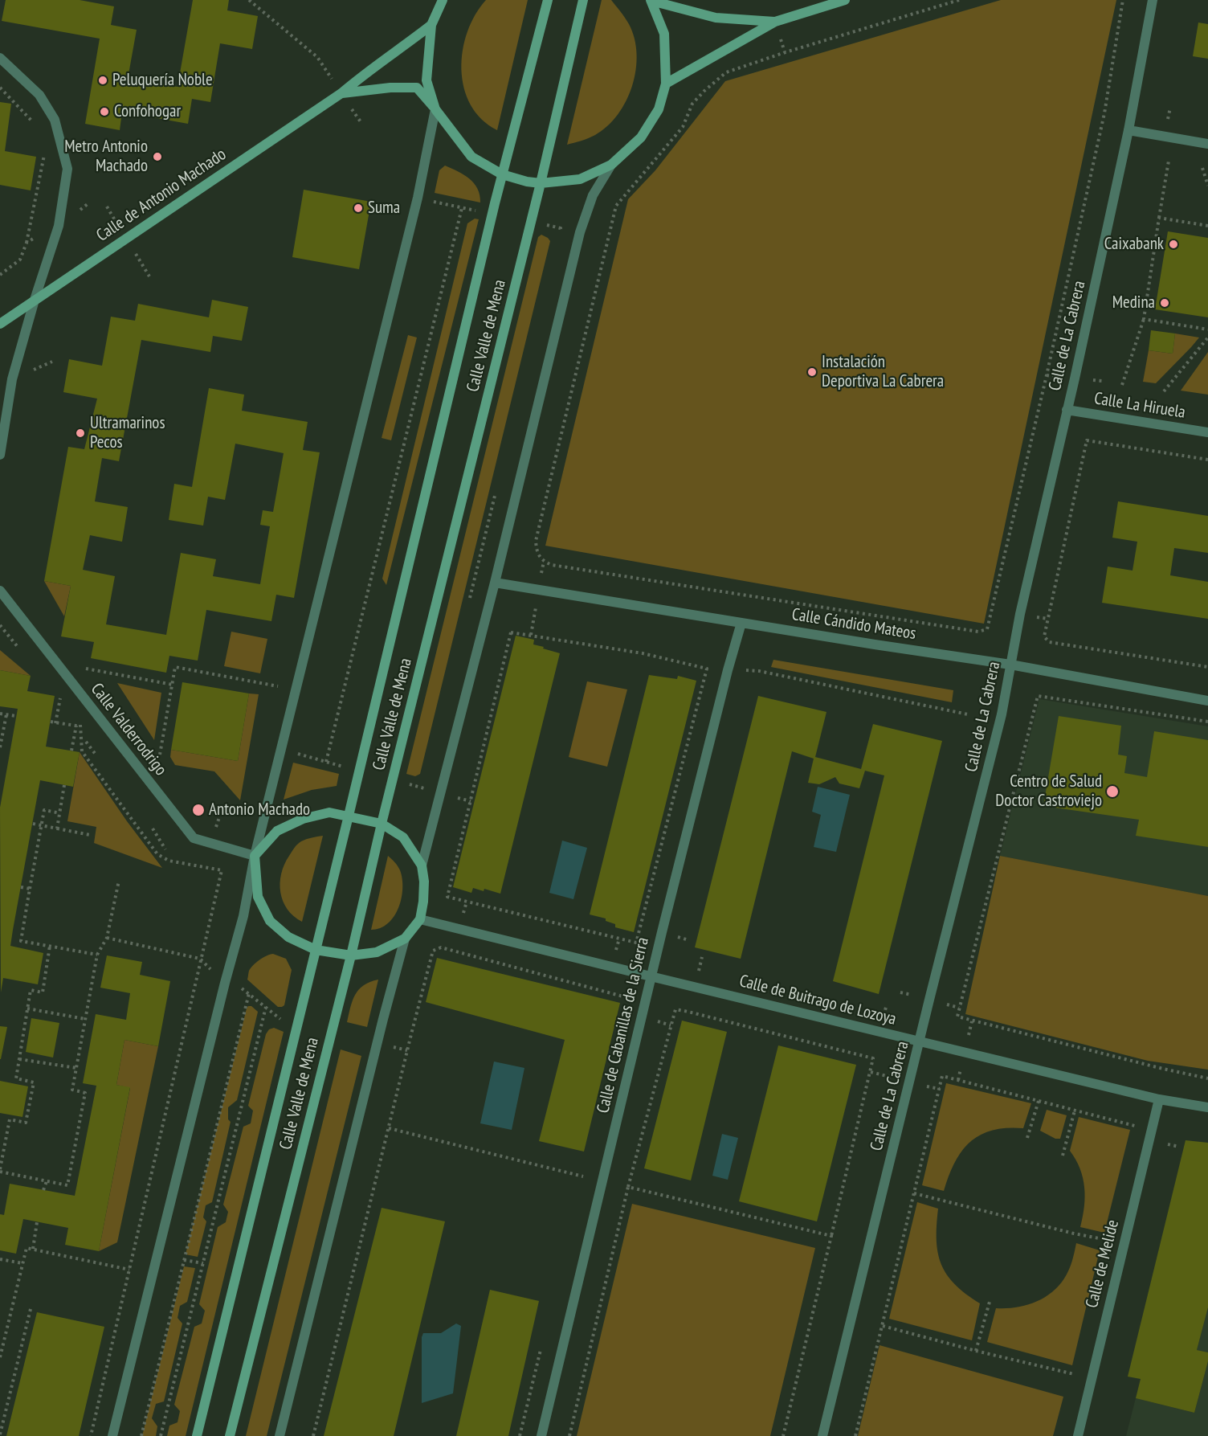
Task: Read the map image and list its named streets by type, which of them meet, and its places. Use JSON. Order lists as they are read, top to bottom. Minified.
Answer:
{"streets":{"main road":["Calle de Antonio Machado","Calle Valle de Mena"],"street":["Calle de La Cabrera","Calle La Hiruela","Calle Cándido Mateos","Calle Valderrodrigo","Calle de Buitrago de Lozoya","Calle de Cabanillas de la Sierra","Calle de Melide"]},"crossings":[["Calle de La Cabrera","Calle La Hiruela"],["Calle de La Cabrera","Calle Cándido Mateos"],["Calle de La Cabrera","Calle de Buitrago de Lozoya"],["Calle Cándido Mateos","Calle de Cabanillas de la Sierra"],["Calle de Buitrago de Lozoya","Calle de Cabanillas de la Sierra"],["Calle de Buitrago de Lozoya","Calle de Melide"]],"places":["Peluquería Noble","Confohogar","Metro Antonio Machado","Suma","Caixabank","Medina","Instalación Deportiva La Cabrera","Ultramarinos Pecos","Centro de Salud Doctor Castroviejo","Antonio Machado"]}
